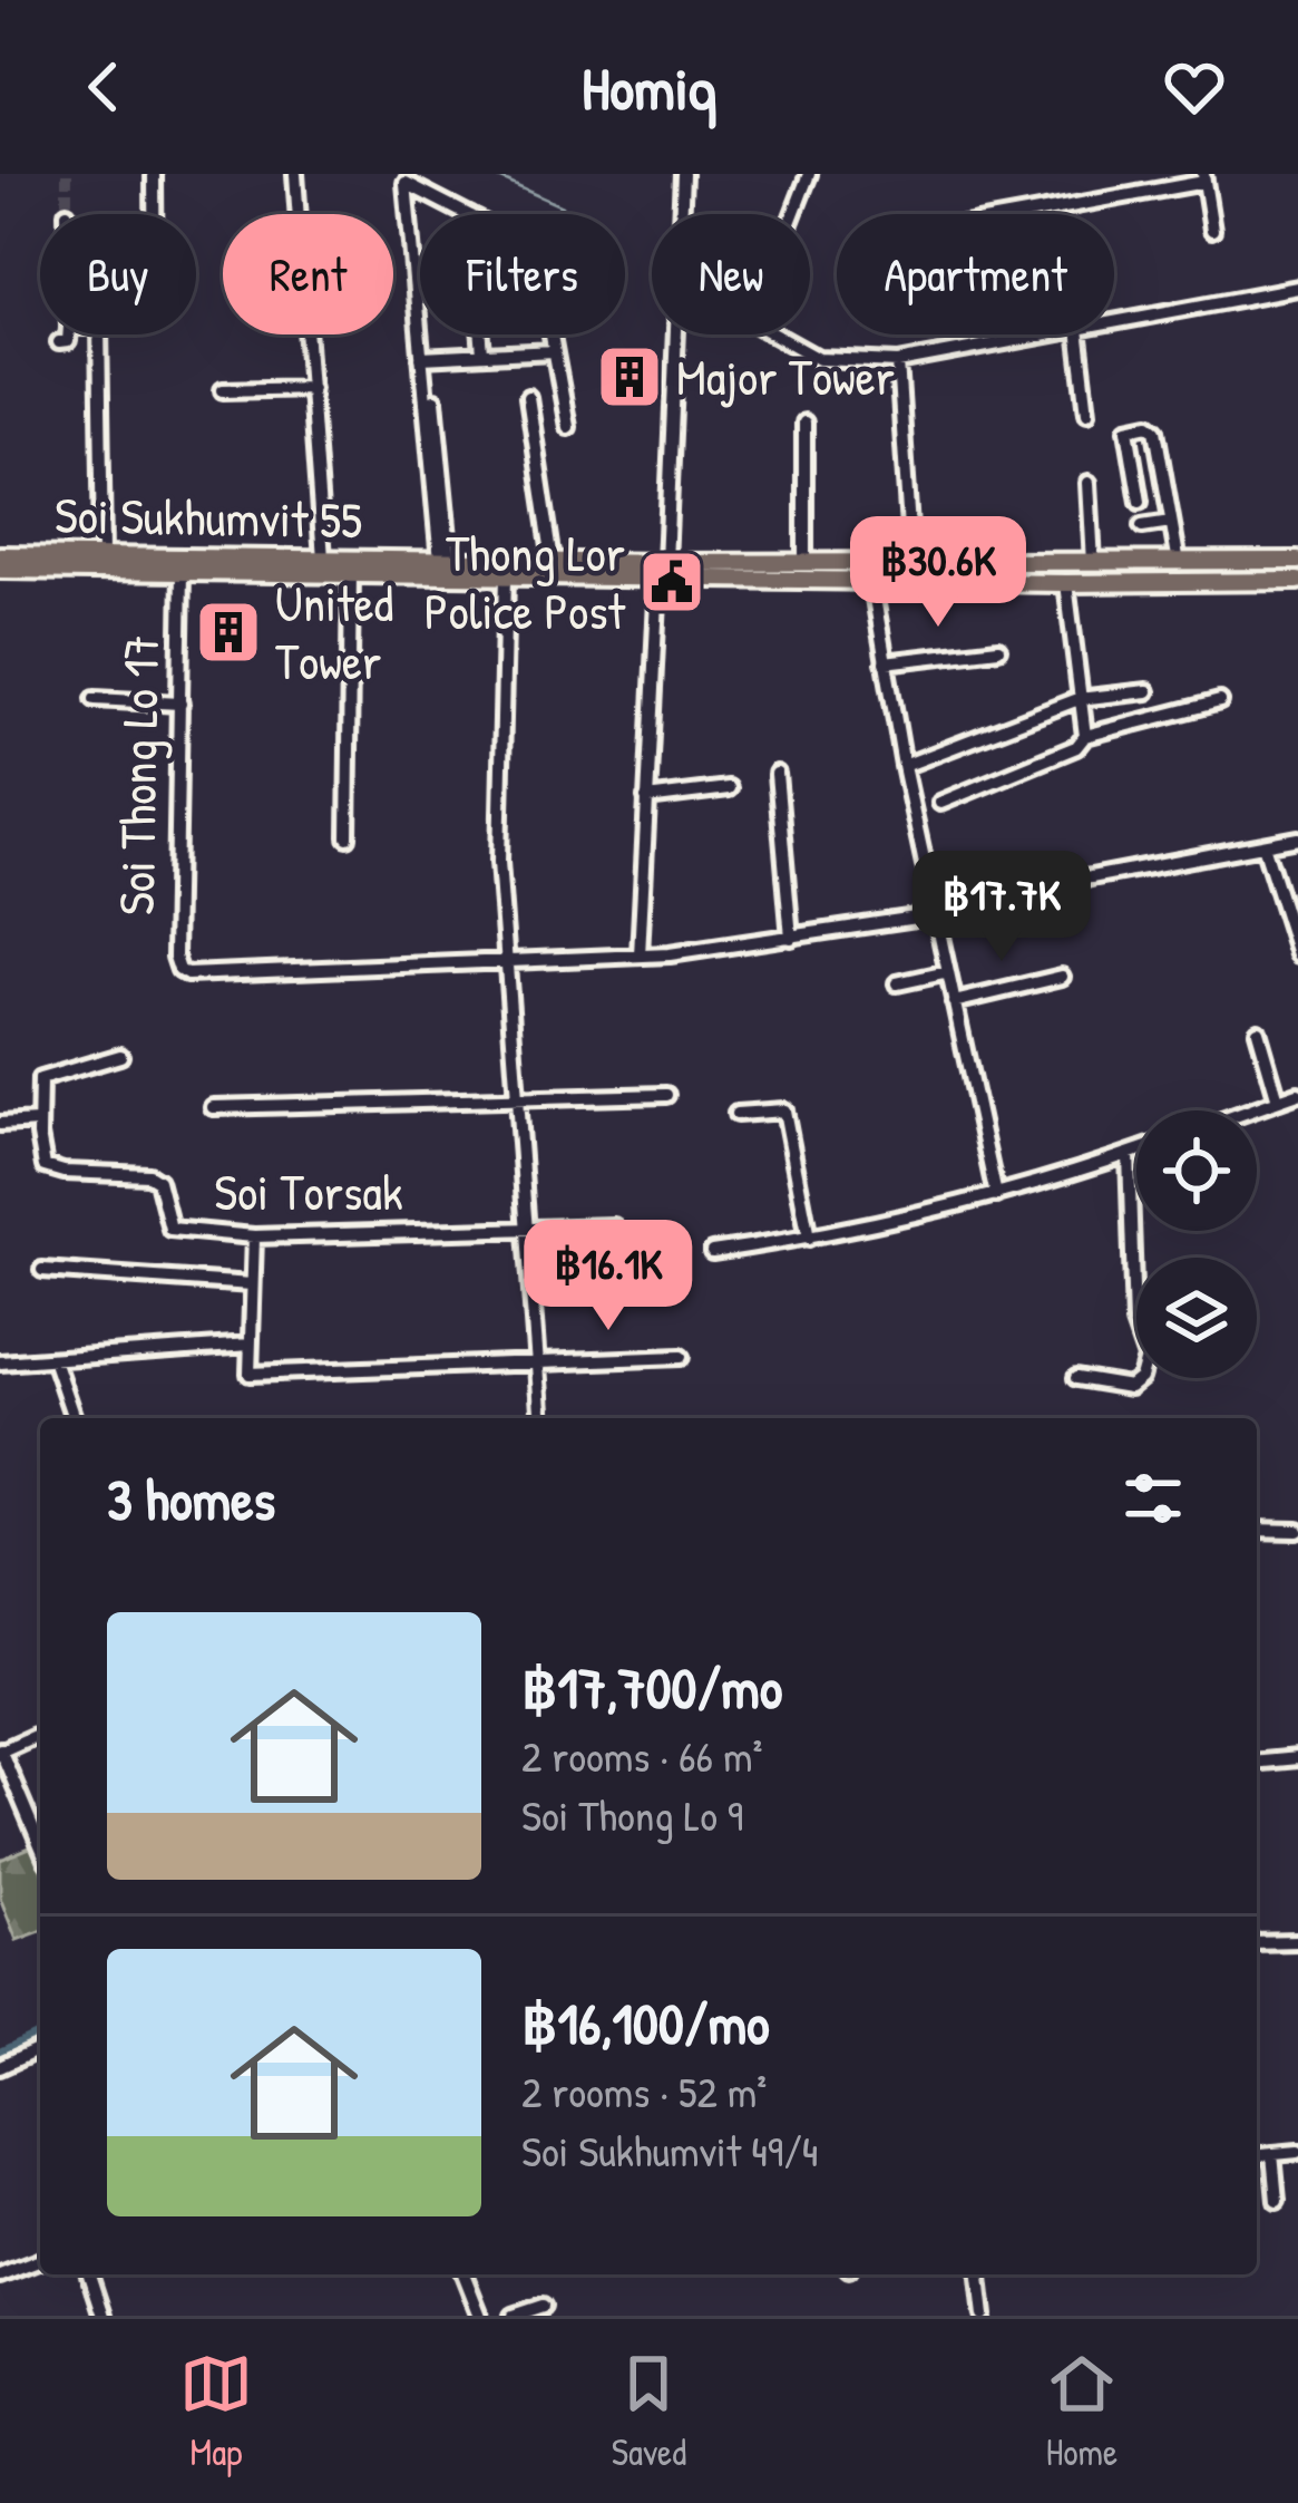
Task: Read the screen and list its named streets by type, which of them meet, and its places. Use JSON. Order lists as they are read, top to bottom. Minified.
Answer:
{"streets":{"main road":["Soi Sukhumvit 55"],"street":["Soi Thong Lo 17","Soi Torsak"]},"crossings":[["Soi Sukhumvit 55","Soi Thong Lo 17"]],"places":{"building":["Major Tower","United Tower"],"public building":["Thong Lor Police Post"]},"page":{"header":"Homiq","chip":["Buy","Rent","Filters","New","Apartment"],"price":["฿30.6K","฿17.7K","฿16.1K"],"heading":"3 homes","list":[{"name":"฿17,700/mo","note":"2 rooms · 66 m² · Soi Thong Lo 9"},{"name":"฿16,100/mo","note":"2 rooms · 52 m² · Soi Sukhumvit 49/4"}],"tabs":["Map","Saved","Home"]}}
